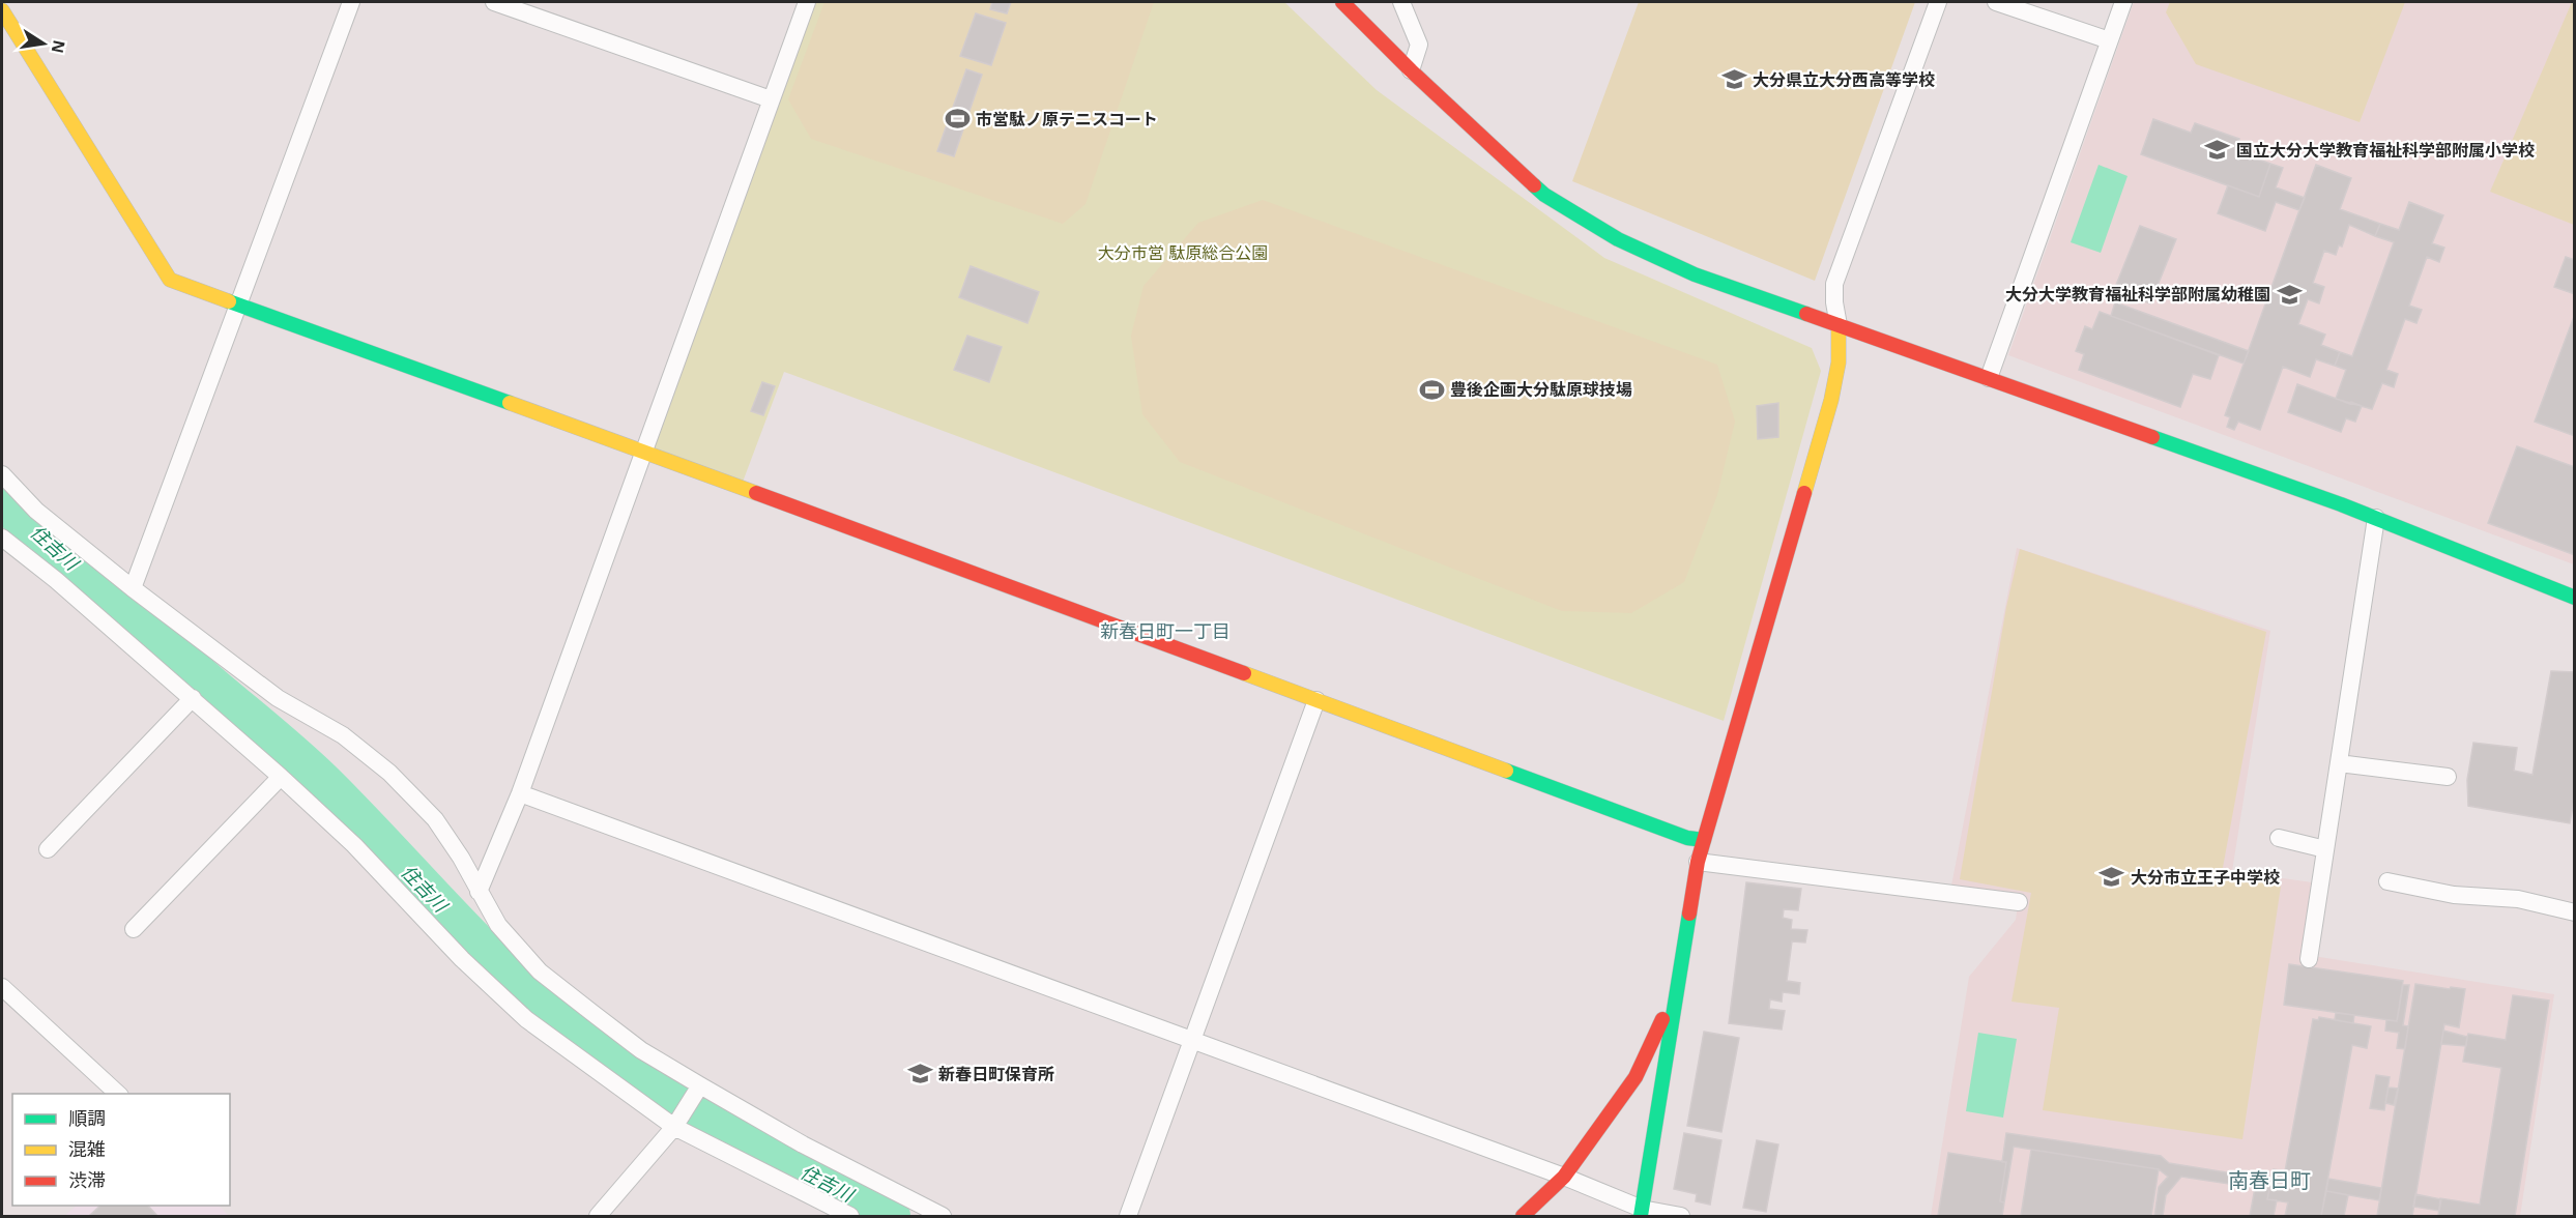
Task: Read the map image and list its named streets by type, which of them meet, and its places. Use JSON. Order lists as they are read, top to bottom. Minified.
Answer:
{"districts":["新春日町一丁目","南春日町"],"water":["住吉川"],"parks":["大分市営 駄原総合公園"],"places":{"school or university":["大分県立大分西高等学校","国立大分大学教育福祉科学部附属小学校","大分大学教育福祉科学部附属幼稚園","大分市立王子中学校","新春日町保育所"],"sports":["市営駄ノ原テニスコート","豊後企画大分駄原球技場"]},"legend":["順調","混雑","渋滞"],"north":"right"}
